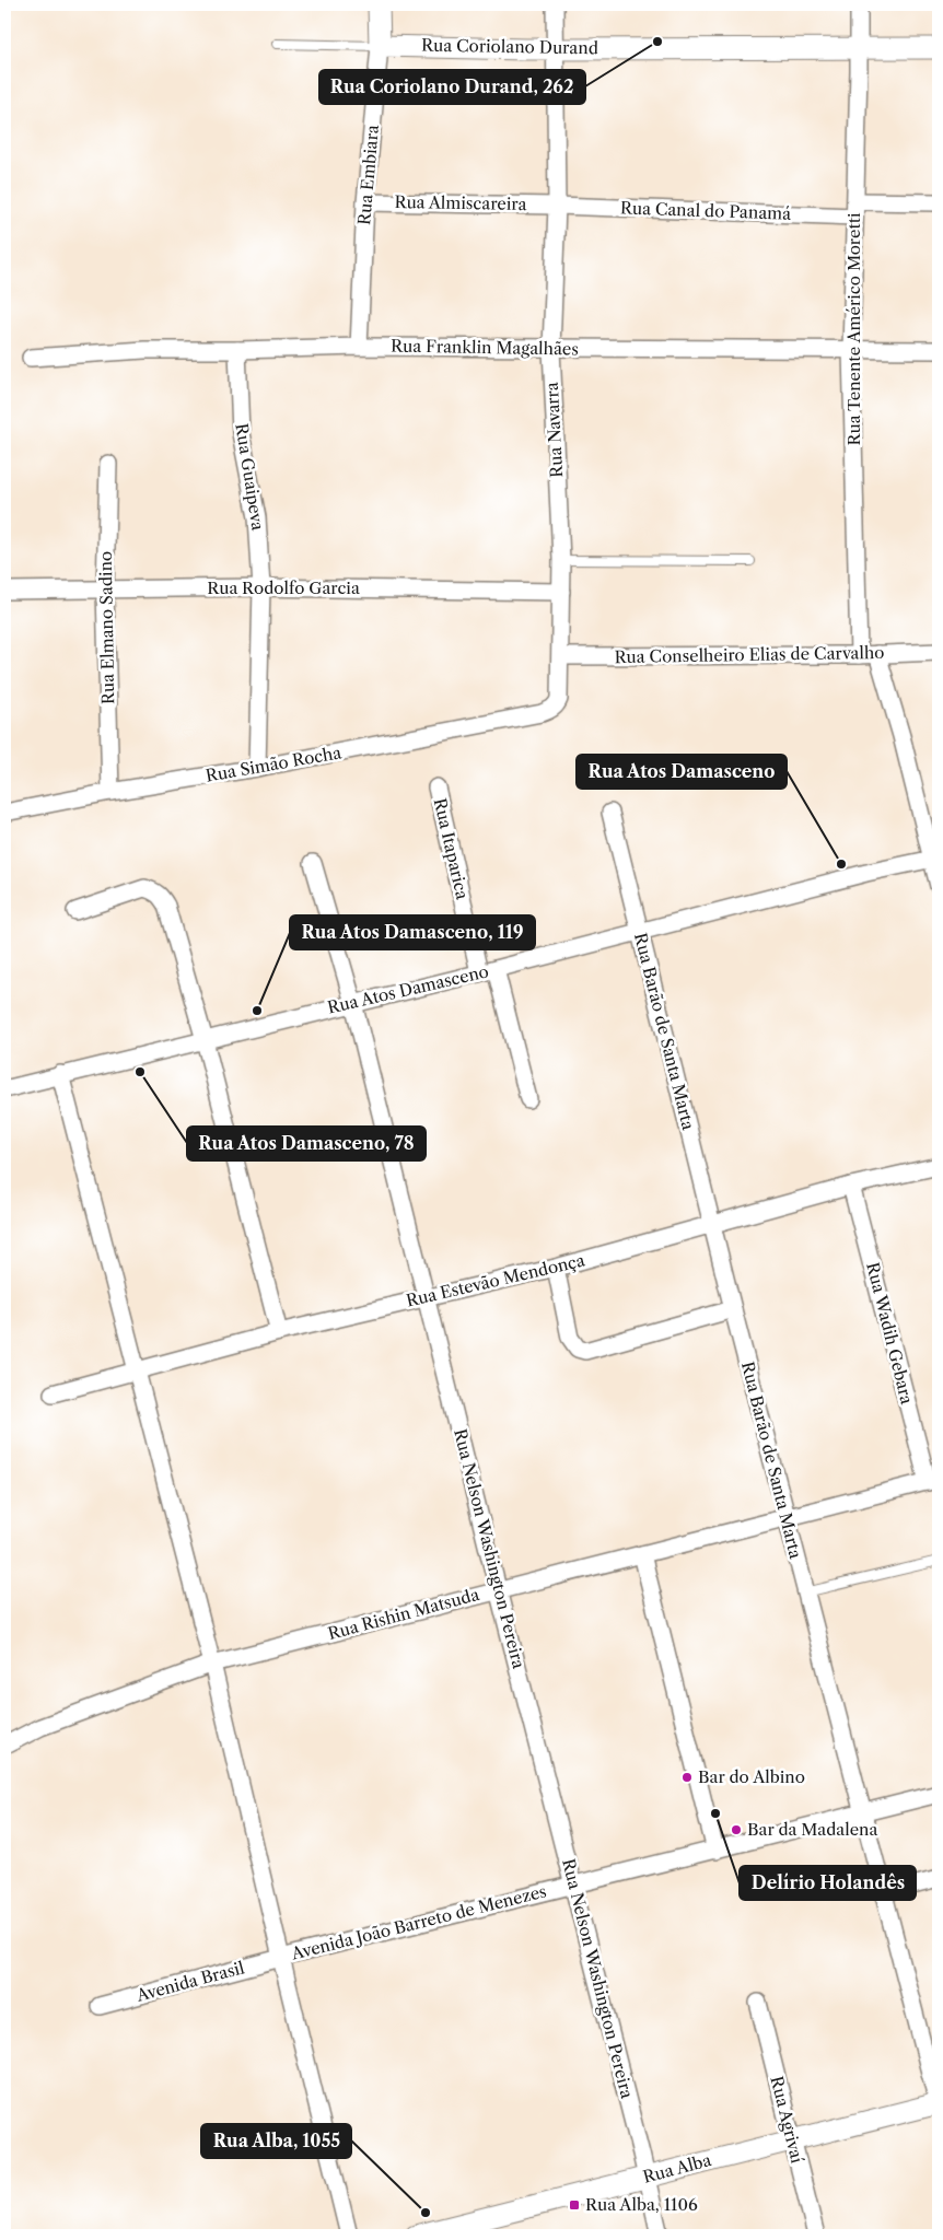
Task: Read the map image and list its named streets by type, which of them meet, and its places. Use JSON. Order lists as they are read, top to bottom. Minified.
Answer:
{"streets":{"street":["Rua Coriolano Durand","Rua Embiara","Rua Almiscareira","Rua Canal do Panamá","Rua Tenente Américo Moretti","Rua Franklin Magalhães","Rua Navarra","Rua Guaipeva","Rua Rodolfo Garcia","Rua Elmano Sadino","Rua Conselheiro Elias de Carvalho","Rua Simão Rocha","Rua Itaparica","Rua Atos Damasceno","Rua Barão de Santa Marta","Rua Estevão Mendonça","Rua Wadih Gebara","Rua Nelson Washington Pereira","Rua Rishin Matsuda","Avenida João Barreto de Menezes","Avenida Brasil","Rua Agrivaí","Rua Alba"]},"crossings":[["Rua Coriolano Durand","Rua Embiara"],["Rua Coriolano Durand","Rua Tenente Américo Moretti"],["Rua Coriolano Durand","Rua Navarra"],["Rua Embiara","Rua Almiscareira"],["Rua Embiara","Rua Franklin Magalhães"],["Rua Almiscareira","Rua Canal do Panamá"],["Rua Almiscareira","Rua Navarra"],["Rua Canal do Panamá","Rua Tenente Américo Moretti"],["Rua Canal do Panamá","Rua Navarra"],["Rua Tenente Américo Moretti","Rua Franklin Magalhães"],["Rua Tenente Américo Moretti","Rua Conselheiro Elias de Carvalho"],["Rua Franklin Magalhães","Rua Navarra"],["Rua Franklin Magalhães","Rua Guaipeva"],["Rua Navarra","Rua Rodolfo Garcia"],["Rua Navarra","Rua Conselheiro Elias de Carvalho"],["Rua Navarra","Rua Simão Rocha"],["Rua Guaipeva","Rua Rodolfo Garcia"],["Rua Guaipeva","Rua Simão Rocha"],["Rua Rodolfo Garcia","Rua Elmano Sadino"],["Rua Elmano Sadino","Rua Simão Rocha"],["Rua Itaparica","Rua Atos Damasceno"],["Rua Atos Damasceno","Rua Barão de Santa Marta"],["Rua Atos Damasceno","Rua Nelson Washington Pereira"],["Rua Barão de Santa Marta","Rua Estevão Mendonça"],["Rua Barão de Santa Marta","Rua Rishin Matsuda"],["Rua Barão de Santa Marta","Avenida João Barreto de Menezes"],["Rua Barão de Santa Marta","Rua Alba"],["Rua Estevão Mendonça","Rua Wadih Gebara"],["Rua Estevão Mendonça","Rua Nelson Washington Pereira"],["Rua Wadih Gebara","Rua Rishin Matsuda"],["Rua Nelson Washington Pereira","Rua Rishin Matsuda"],["Rua Nelson Washington Pereira","Avenida João Barreto de Menezes"],["Rua Nelson Washington Pereira","Rua Alba"],["Avenida João Barreto de Menezes","Avenida Brasil"],["Rua Agrivaí","Rua Alba"]],"places":{"other":["Rua Coriolano Durand, 262","Rua Atos Damasceno","Rua Atos Damasceno, 119","Rua Atos Damasceno, 78","Bar do Albino","Delírio Holandês","Bar da Madalena","Rua Alba, 1055"],"transit":["Rua Alba, 1106"]}}
